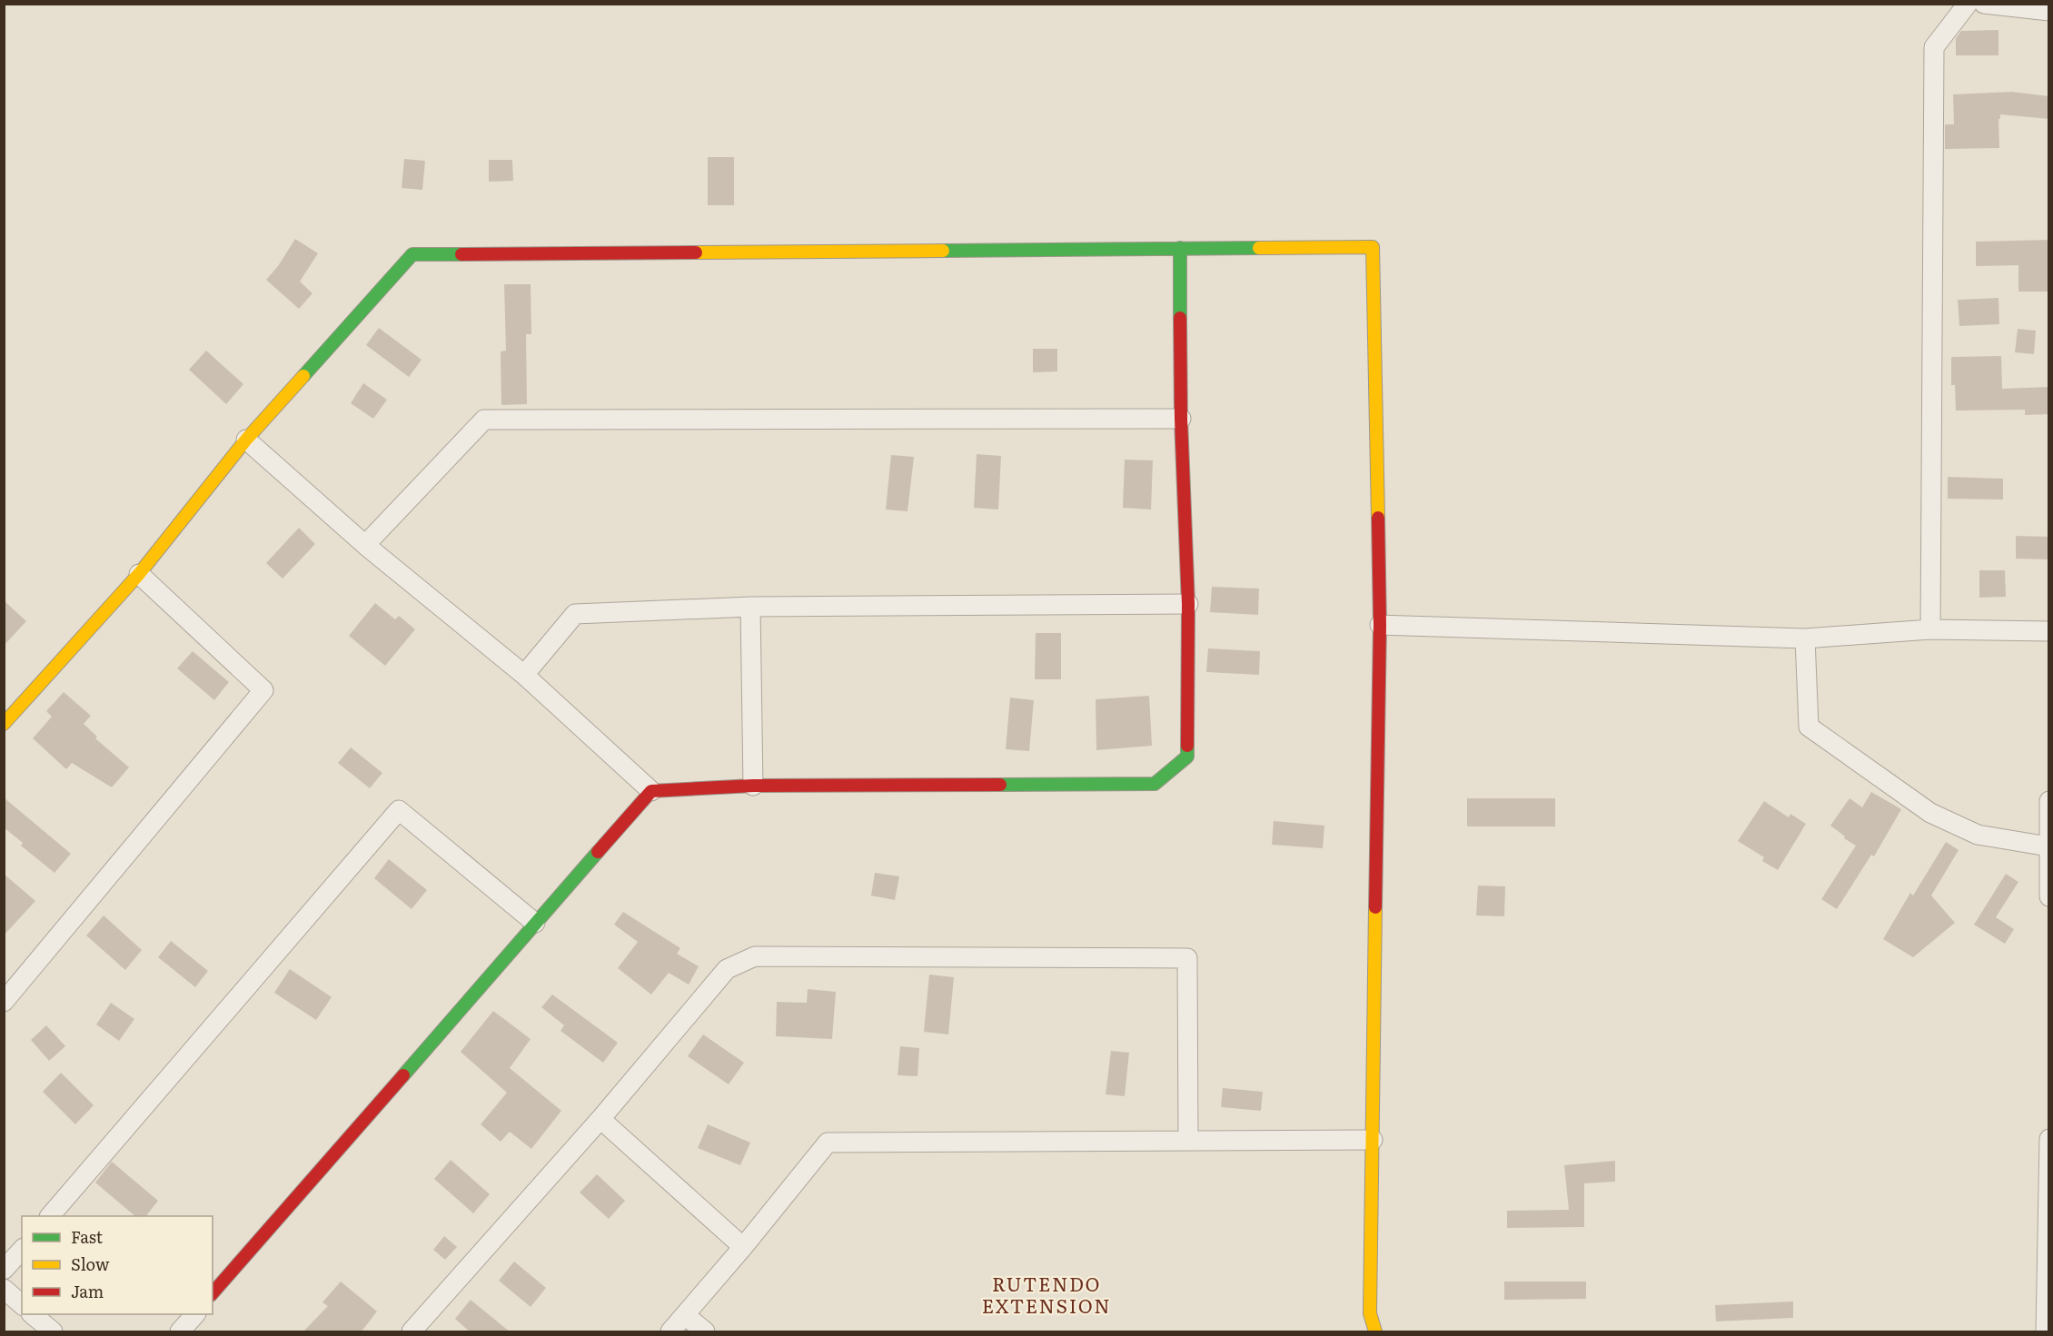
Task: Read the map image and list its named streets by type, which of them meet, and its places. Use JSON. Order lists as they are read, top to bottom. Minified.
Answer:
{"districts":["RUTENDO EXTENSION"],"legend":["Fast","Slow","Jam"]}
